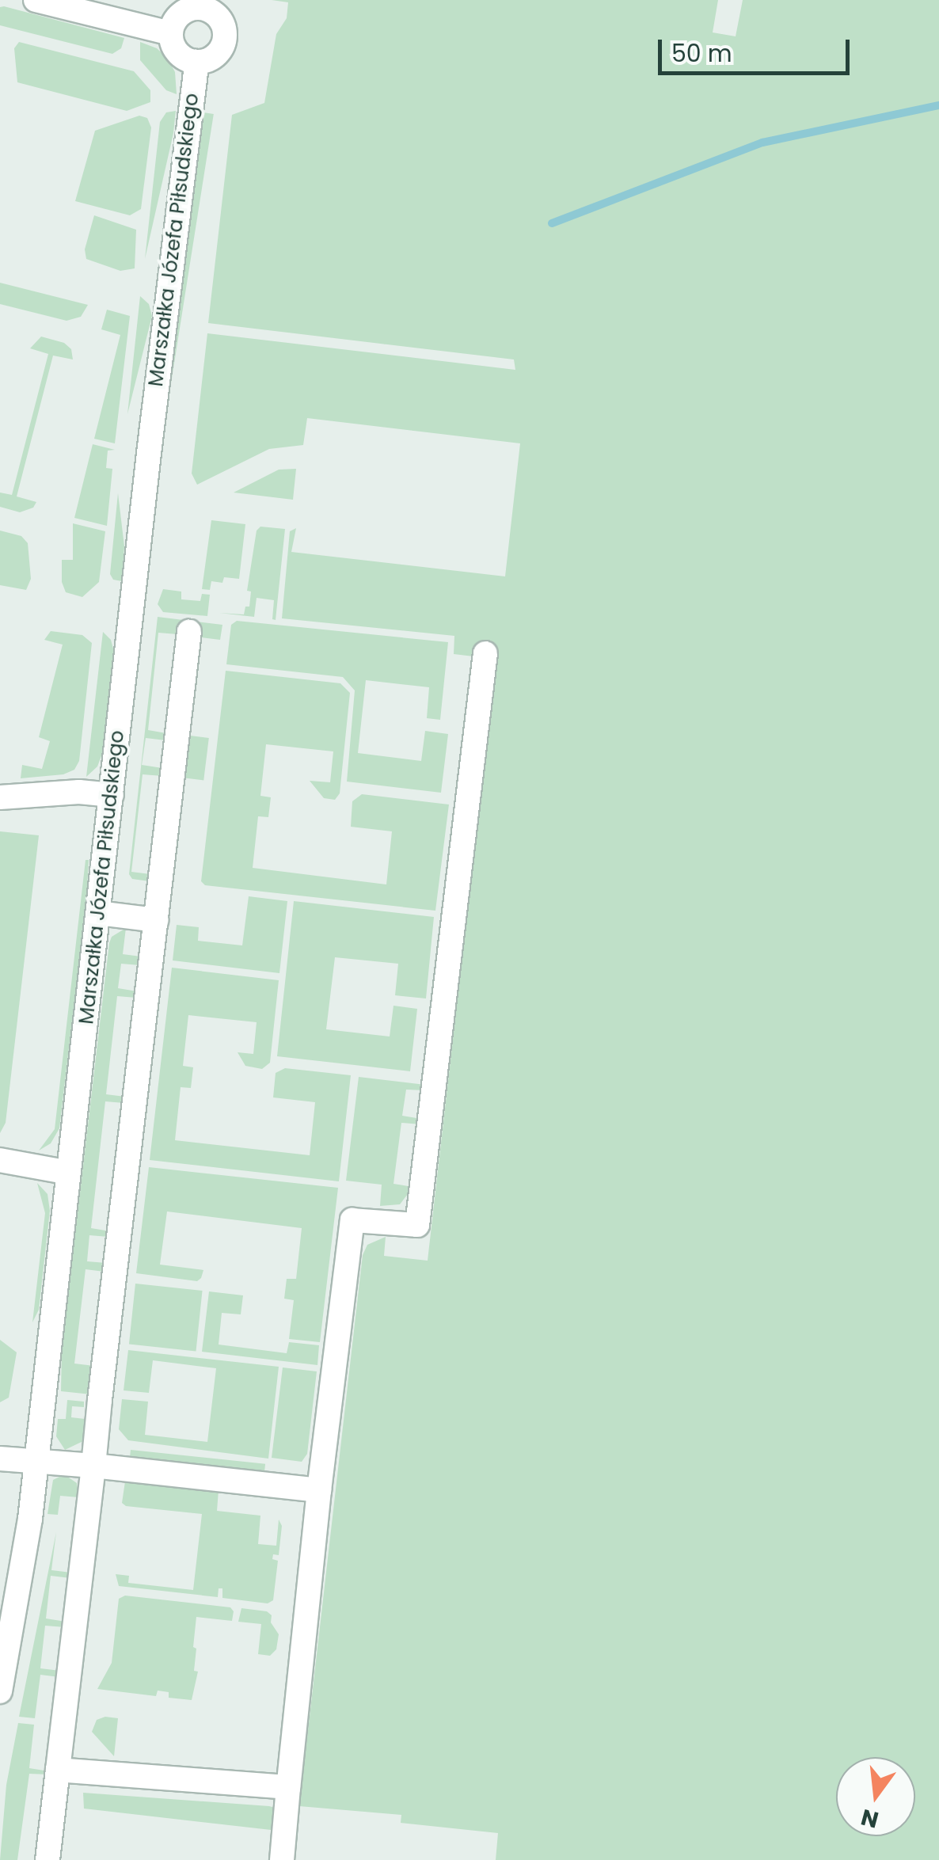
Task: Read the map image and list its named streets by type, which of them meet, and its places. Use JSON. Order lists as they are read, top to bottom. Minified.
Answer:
{"streets":{"street":["Marszałka Józefa Piłsudskiego"]},"scale_bar":"50 m","north":"bottom"}
